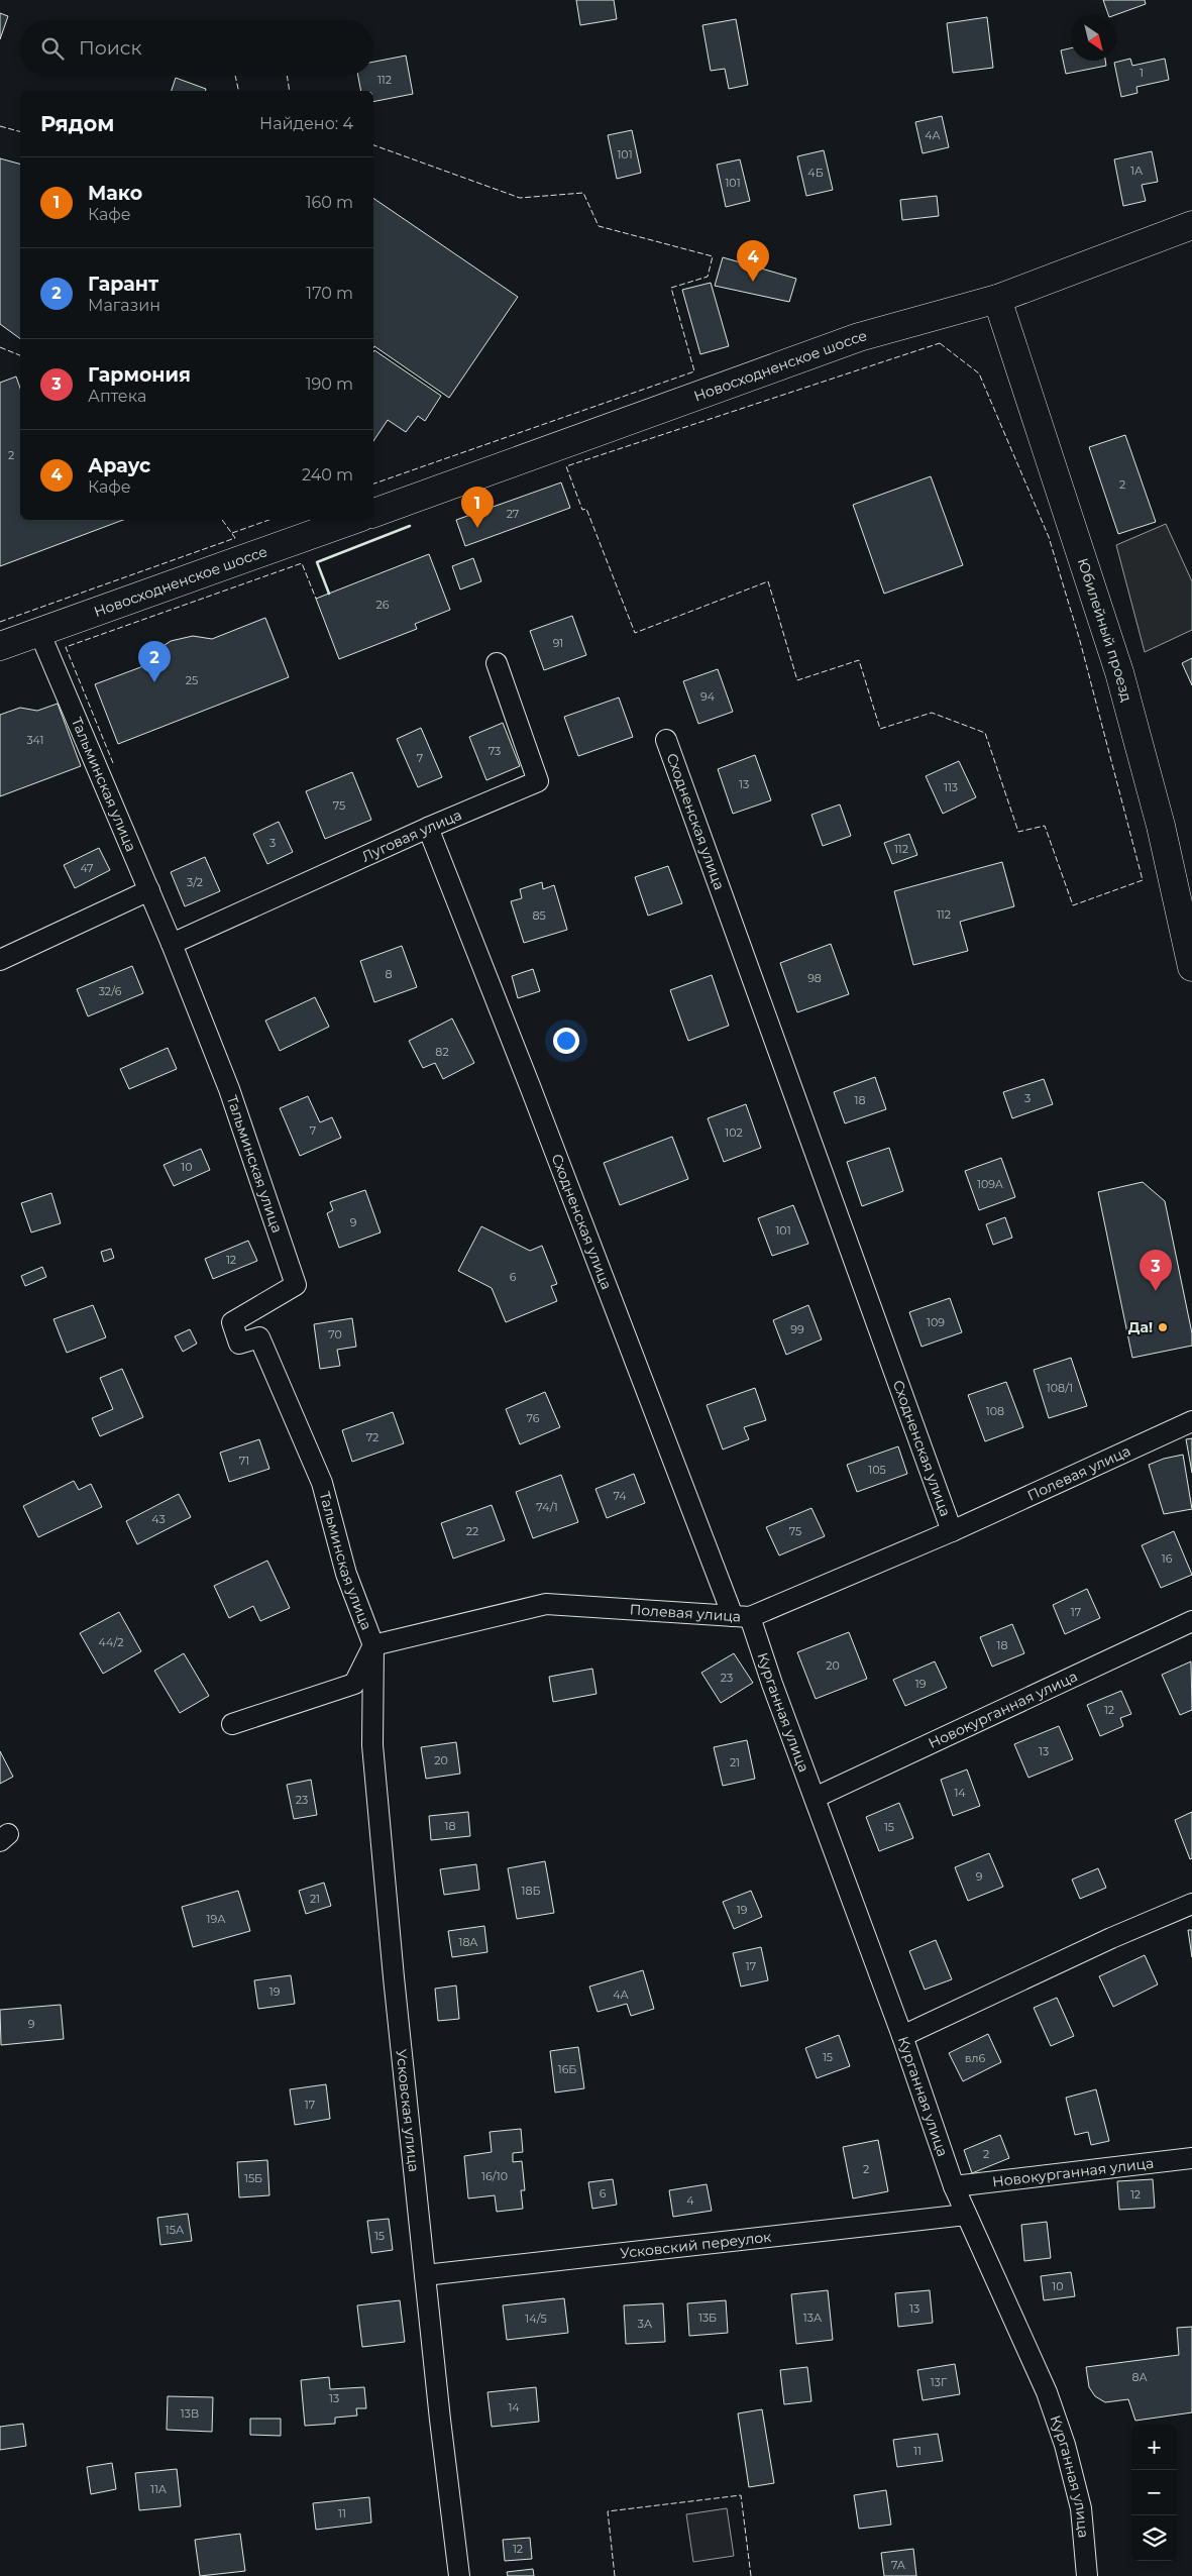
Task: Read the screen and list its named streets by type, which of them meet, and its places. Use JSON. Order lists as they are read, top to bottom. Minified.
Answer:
{"streets":{"main road":["Новосходненское шоссе","Юбилейный проезд"],"street":["Тальминская улица","Сходненская улица","Луговая улица","Полевая улица","Новокурганная улица","Курганная улица","Усковская улица","Усковский переулок"]},"crossings":[["Новосходненское шоссе","Юбилейный проезд"],["Новосходненское шоссе","Тальминская улица"],["Тальминская улица","Луговая улица"],["Тальминская улица","Полевая улица"],["Тальминская улица","Усковская улица"],["Сходненская улица","Луговая улица"],["Сходненская улица","Полевая улица"],["Сходненская улица","Курганная улица"],["Полевая улица","Курганная улица"],["Полевая улица","Усковская улица"],["Новокурганная улица","Курганная улица"],["Курганная улица","Усковский переулок"],["Усковская улица","Усковский переулок"]],"places":["Да!"],"house_numbers":["1","112","4А","101","1А","4Б","101","2","2","27","26","91","25","94","341","73","7","13","113","75","3","112","47","3/2","112","85","8","98","32/6","82","3","18","7","102","10","109А","9","101","12","6","109","99","70","108/1","108","76","72","71","105","74","74/1","43","22","75","16","17","44/2","18","20","23","19","12","13","20","21","14","23","18","15","9","18Б","21","19","19А","18А","17","19","4А","9","15","вл6","16Б","17","2","2","16/10","15Б","6","12","4","15А","15","10","13","13Б","13А","14/5","3А","8А","13Г","13","14","13В","11","11А","11","12","7А"],"north":"bottom right","page":{"search":"Поиск","heading":["Рядом","Найдено: 4"],"list":[{"mark":"1","name":"Мако","note":"Кафе","value":"160 m"},{"mark":"2","name":"Гарант","note":"Магазин","value":"170 m"},{"mark":"3","name":"Гармония","note":"Аптека","value":"190 m"},{"mark":"4","name":"Араус","note":"Кафе","value":"240 m"}],"pins":["4","1","2","3"],"map_buttons":["+","−"]}}
